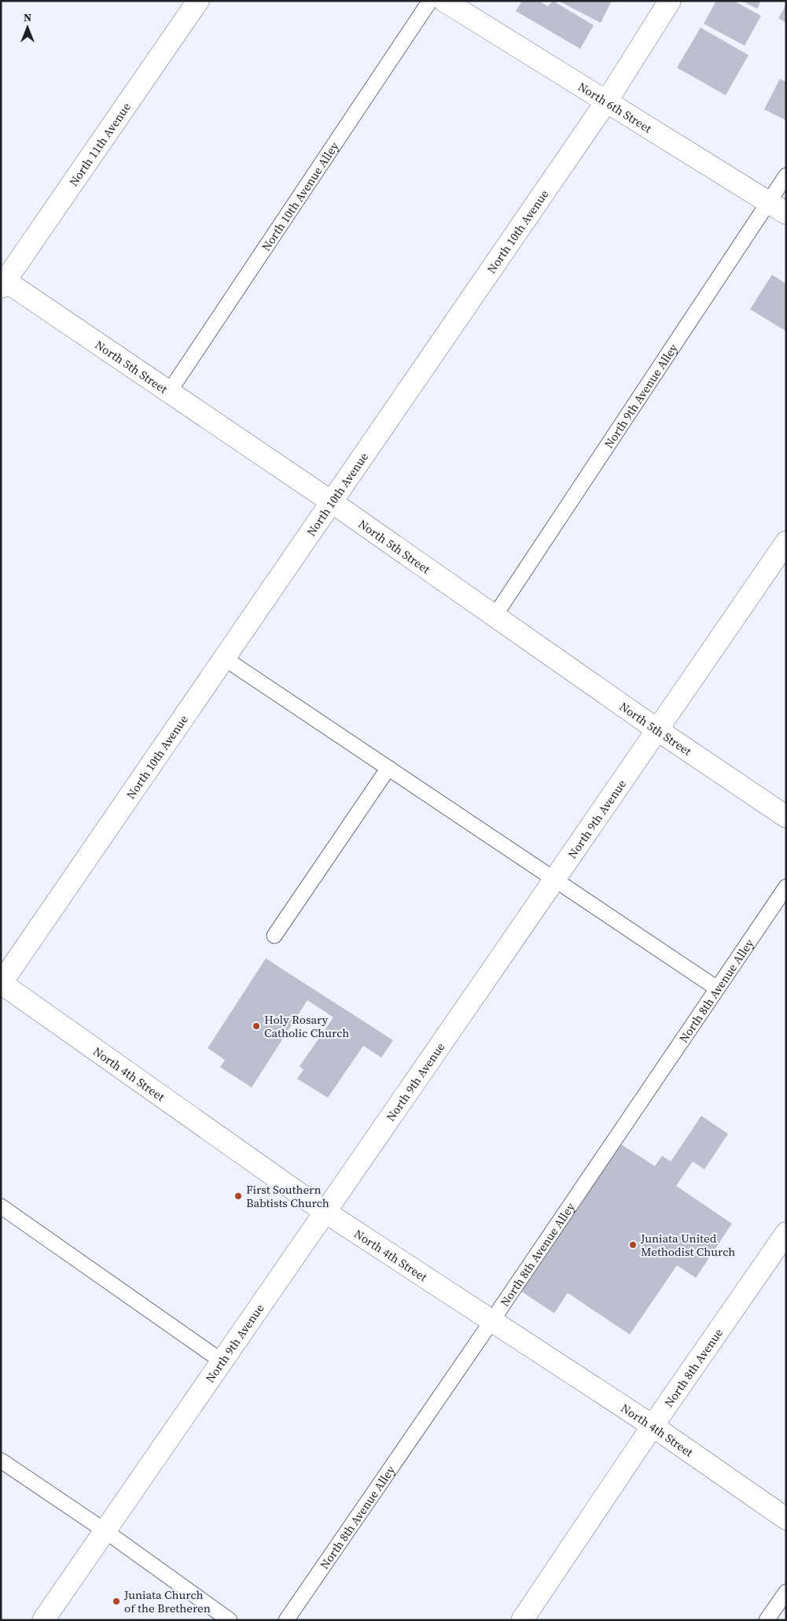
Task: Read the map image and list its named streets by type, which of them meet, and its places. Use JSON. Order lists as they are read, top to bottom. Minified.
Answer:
{"streets":{"street":["North 6th Street","North 11th Avenue","North 10th Avenue","North 5th Street","North 9th Avenue","North 4th Street","North 8th Avenue"],"lane":["North 10th Avenue Alley","North 9th Avenue Alley","North 8th Avenue Alley"]},"crossings":[["North 6th Street","North 10th Avenue"],["North 6th Street","North 9th Avenue Alley"],["North 11th Avenue","North 5th Street"],["North 10th Avenue Alley","North 5th Street"],["North 10th Avenue","North 5th Street"],["North 10th Avenue","North 4th Street"],["North 5th Street","North 9th Avenue Alley"],["North 5th Street","North 9th Avenue"],["North 9th Avenue","North 4th Street"],["North 8th Avenue Alley","North 4th Street"],["North 4th Street","North 8th Avenue"]],"places":["Holy Rosary Catholic Church","First Southern Babtists Church","Juniata United Methodist Church","Juniata Church of the Bretheren"],"north":"top"}
